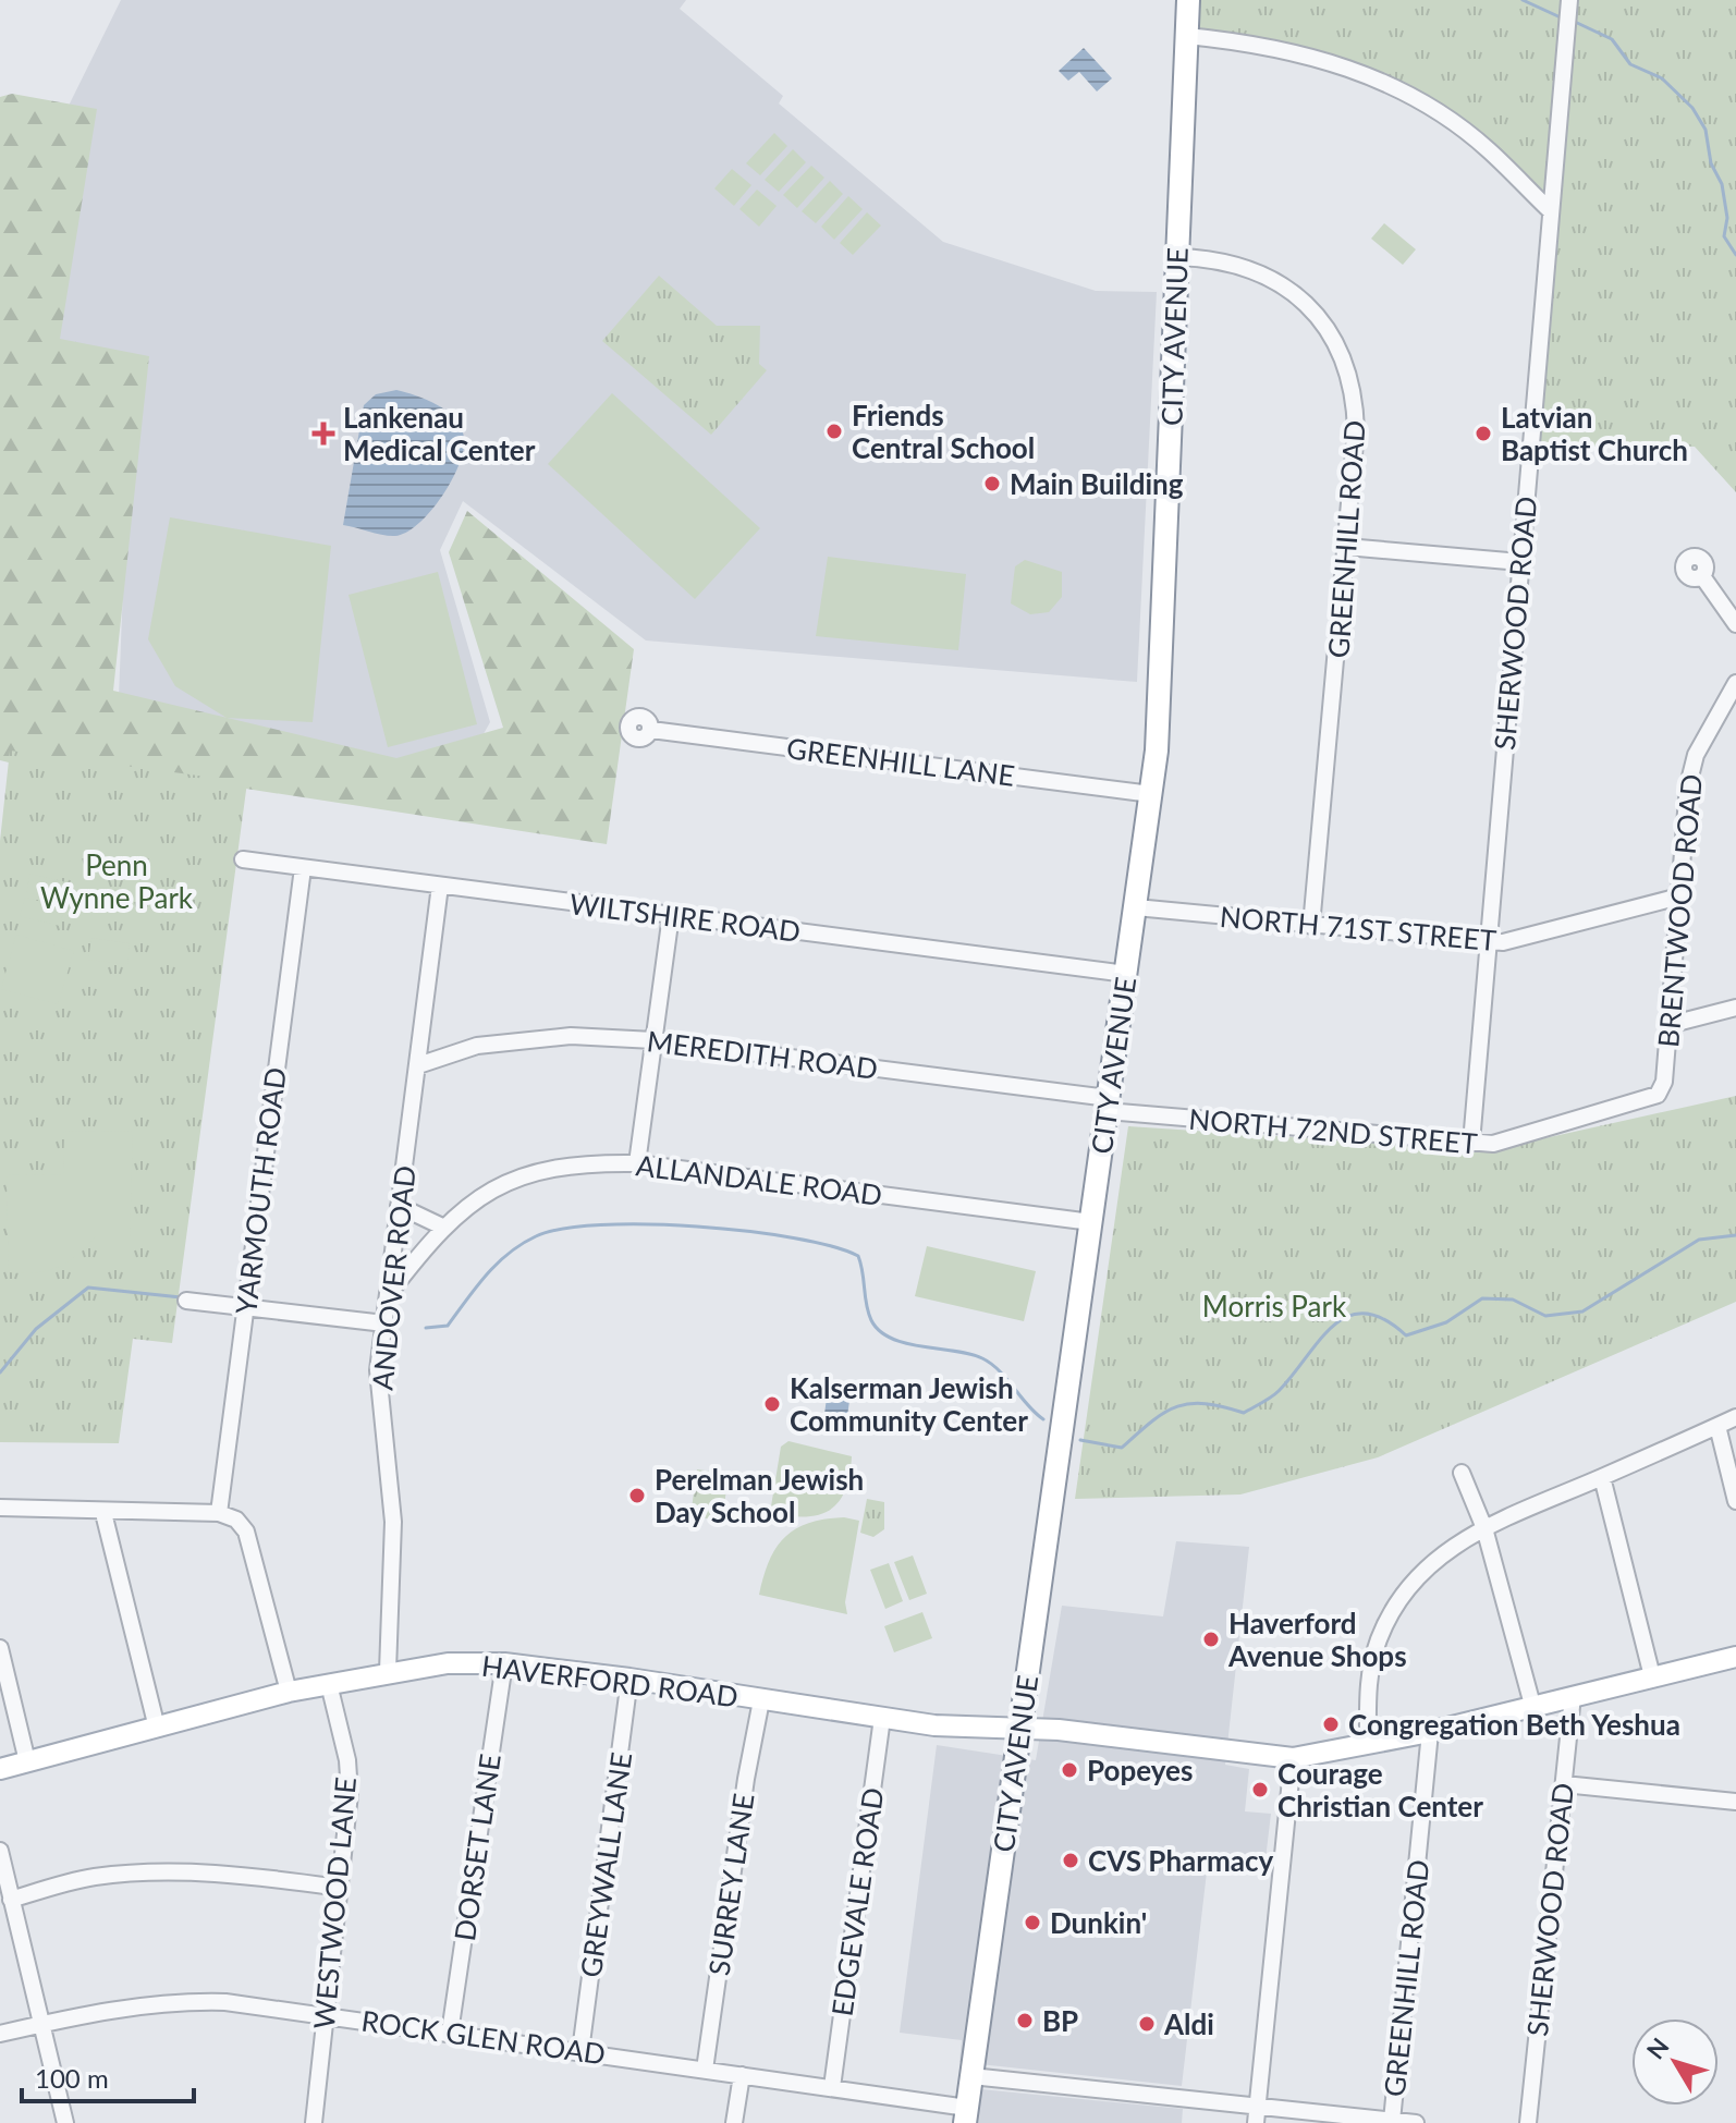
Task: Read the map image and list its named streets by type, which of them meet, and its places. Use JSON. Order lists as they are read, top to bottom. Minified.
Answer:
{"streets":{"highway":["CITY AVENUE"],"main road":["HAVERFORD ROAD"],"street":["GREENHILL ROAD","SHERWOOD ROAD","GREENHILL LANE","BRENTWOOD ROAD","WILTSHIRE ROAD","NORTH 71ST STREET","MEREDITH ROAD","NORTH 72ND STREET","ALLANDALE ROAD","YARMOUTH ROAD","ANDOVER ROAD","DORSET LANE","GREYWALL LANE","SURREY LANE","EDGEVALE ROAD","WESTWOOD LANE","ROCK GLEN ROAD"]},"crossings":[["CITY AVENUE","GREENHILL ROAD"],["CITY AVENUE","GREENHILL LANE"],["CITY AVENUE","WILTSHIRE ROAD"],["CITY AVENUE","NORTH 71ST STREET"],["CITY AVENUE","MEREDITH ROAD"],["CITY AVENUE","NORTH 72ND STREET"],["CITY AVENUE","ALLANDALE ROAD"],["CITY AVENUE","HAVERFORD ROAD"],["CITY AVENUE","ROCK GLEN ROAD"],["GREENHILL ROAD","NORTH 71ST STREET"],["GREENHILL ROAD","HAVERFORD ROAD"],["SHERWOOD ROAD","NORTH 71ST STREET"],["SHERWOOD ROAD","NORTH 72ND STREET"],["SHERWOOD ROAD","HAVERFORD ROAD"],["BRENTWOOD ROAD","NORTH 71ST STREET"],["BRENTWOOD ROAD","NORTH 72ND STREET"],["WILTSHIRE ROAD","YARMOUTH ROAD"],["WILTSHIRE ROAD","ANDOVER ROAD"],["MEREDITH ROAD","NORTH 72ND STREET"],["MEREDITH ROAD","ANDOVER ROAD"],["ALLANDALE ROAD","ANDOVER ROAD"],["ANDOVER ROAD","HAVERFORD ROAD"],["HAVERFORD ROAD","DORSET LANE"],["HAVERFORD ROAD","GREYWALL LANE"],["HAVERFORD ROAD","SURREY LANE"],["HAVERFORD ROAD","EDGEVALE ROAD"],["HAVERFORD ROAD","WESTWOOD LANE"],["DORSET LANE","ROCK GLEN ROAD"],["GREYWALL LANE","ROCK GLEN ROAD"],["SURREY LANE","ROCK GLEN ROAD"],["EDGEVALE ROAD","ROCK GLEN ROAD"],["WESTWOOD LANE","ROCK GLEN ROAD"]],"parks":["Penn Wynne Park","Morris Park"],"places":{"other":["Friends Central School","Latvian Baptist Church","Main Building","Kalserman Jewish Community Center","Perelman Jewish Day School","Haverford Avenue Shops","Congregation Beth Yeshua","Popeyes","Courage Christian Center","CVS Pharmacy","Dunkin'","BP","Aldi"],"health":["Lankenau Medical Center"]},"scale_bar":"100 m","north":"top left"}
